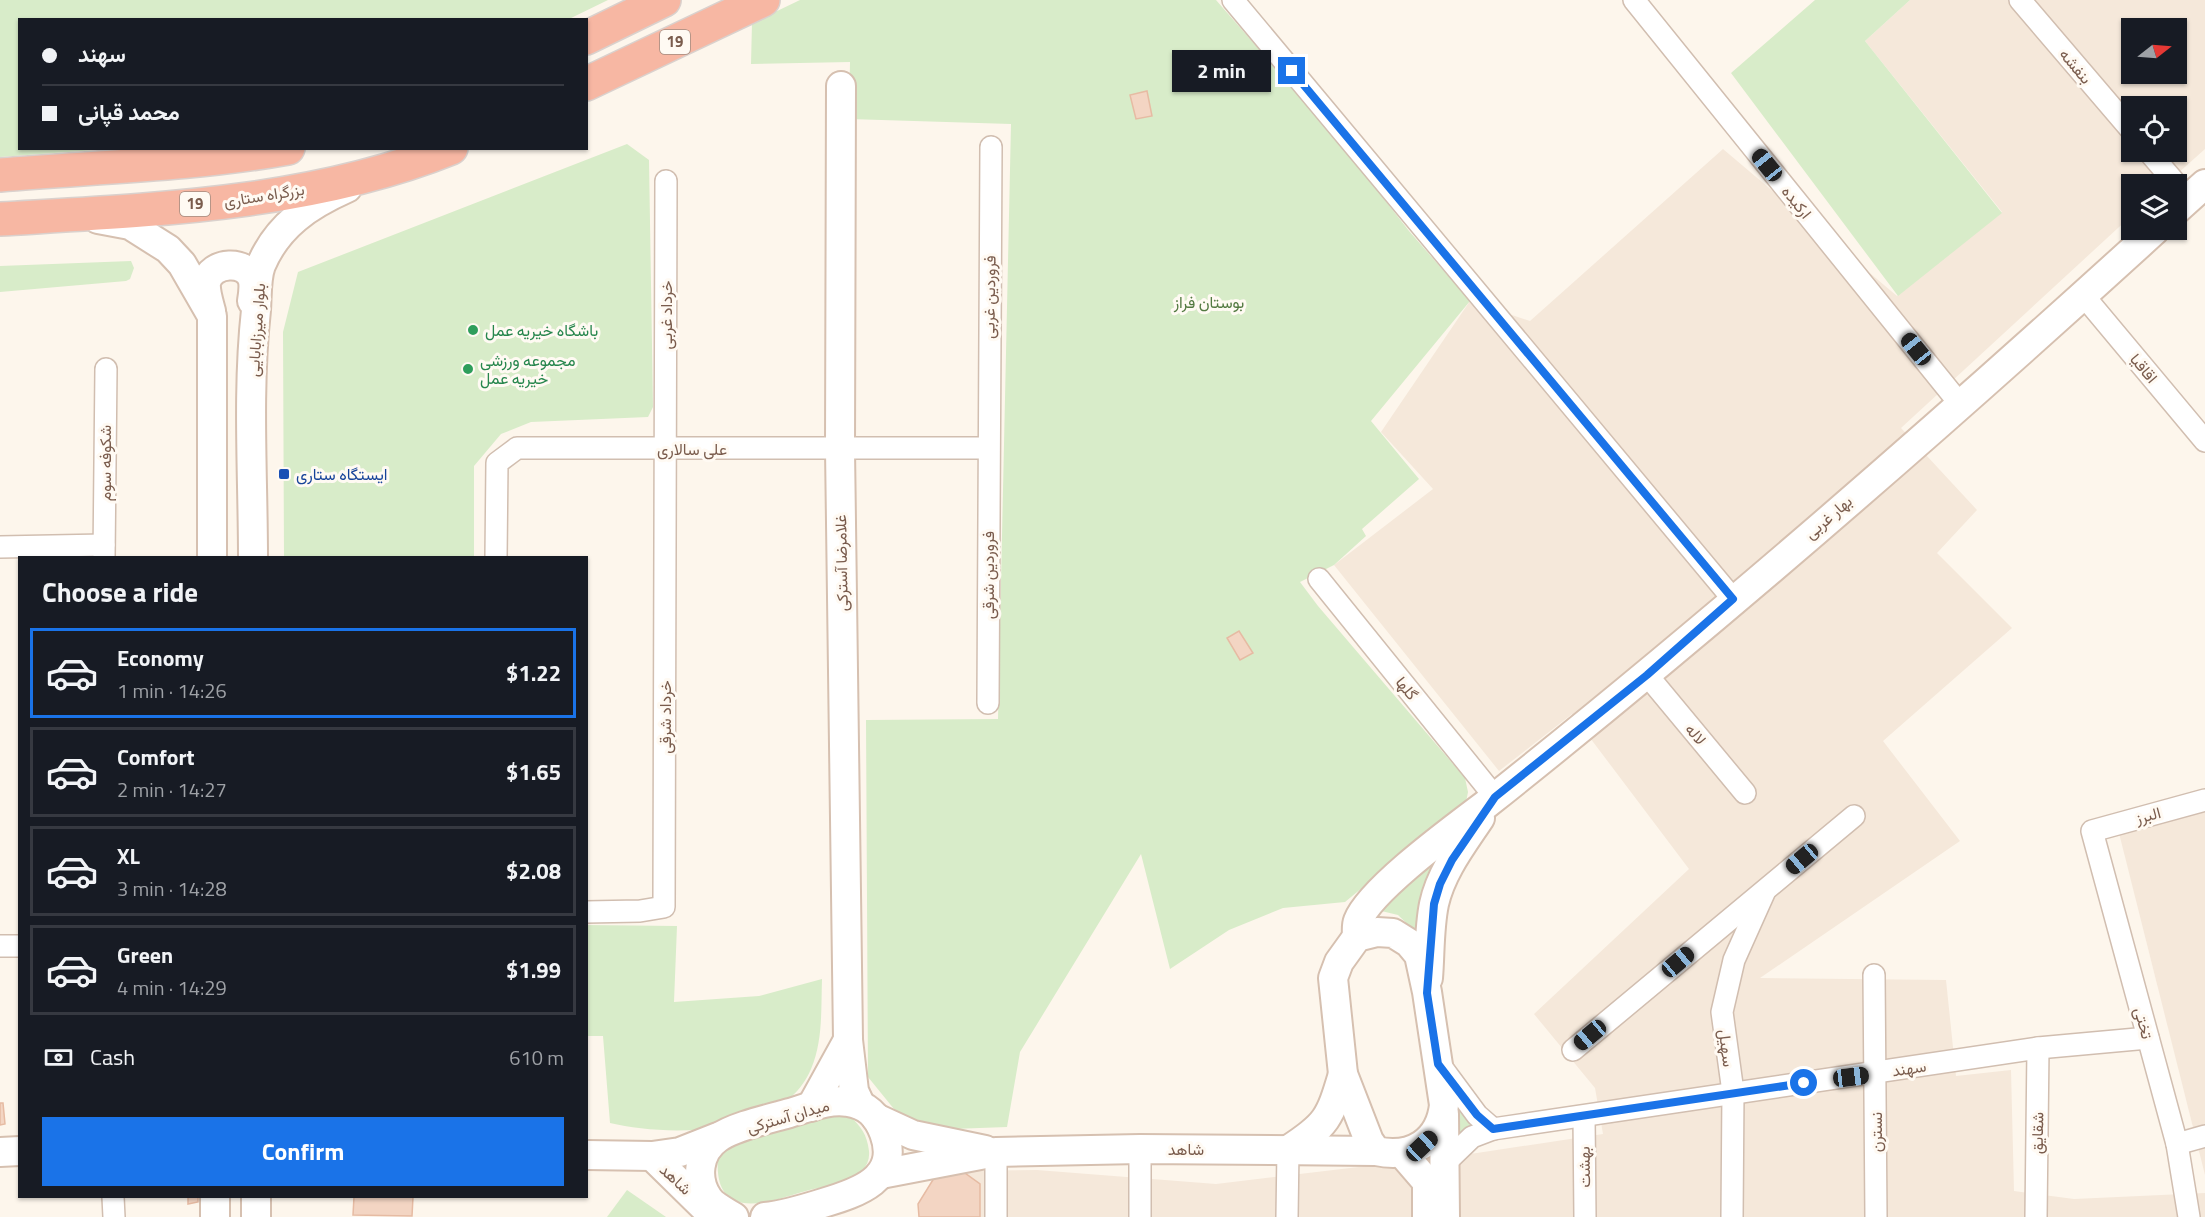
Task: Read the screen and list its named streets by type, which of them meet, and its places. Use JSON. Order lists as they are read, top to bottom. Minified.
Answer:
{"streets":{"highway":["19","بزرگراه ستاری"],"street":["بنفشه","ارکیده","فروردین غربی","خرداد غربی","بلوار میرزابابایی","اقاقیا","علی سالاری","شکوفه سوم","بهار غربی","غلامرضا آسترکی","فروردین شرقی","گلها","خرداد شرقی","لاله","البرز","تختی","سهیل","سهند","میدان آسترکی","نسترن","شقایق","شاهد","بهشت"]},"crossings":[["بزرگراه ستاری","بلوار میرزابابایی"],["ارکیده","بهار غربی"],["فروردین غربی","علی سالاری"],["فروردین غربی","فروردین شرقی"],["خرداد غربی","علی سالاری"],["خرداد غربی","خرداد شرقی"],["اقاقیا","بهار غربی"],["علی سالاری","غلامرضا آسترکی"],["علی سالاری","فروردین شرقی"],["علی سالاری","خرداد شرقی"],["بهار غربی","گلها"],["بهار غربی","لاله"],["غلامرضا آسترکی","میدان آسترکی"],["غلامرضا آسترکی","شاهد"],["البرز","تختی"],["تختی","سهند"],["سهیل","سهند"],["سهند","نسترن"],["سهند","شقایق"],["سهند","بهشت"],["میدان آسترکی","شاهد"]],"parks":["بوستان فراز"],"places":{"other":["باشگاه خیریه عمل","مجموعه ورزشی خیریه عمل"],"transit":["ایستگاه ستاری"]},"north":"right","page":{"banner":["سهند","محمد قپانی"],"bubble":"2 min","heading":"Choose a ride","list":[{"name":"Economy","note":"1 min · 14:26","value":"$1.22"},{"name":"Comfort","note":"2 min · 14:27","value":"$1.65"},{"name":"XL","note":"3 min · 14:28","value":"$2.08"},{"name":"Green","note":"4 min · 14:29","value":"$1.99"}],"pay":["Cash","610 m"],"buttons":"Confirm"}}
